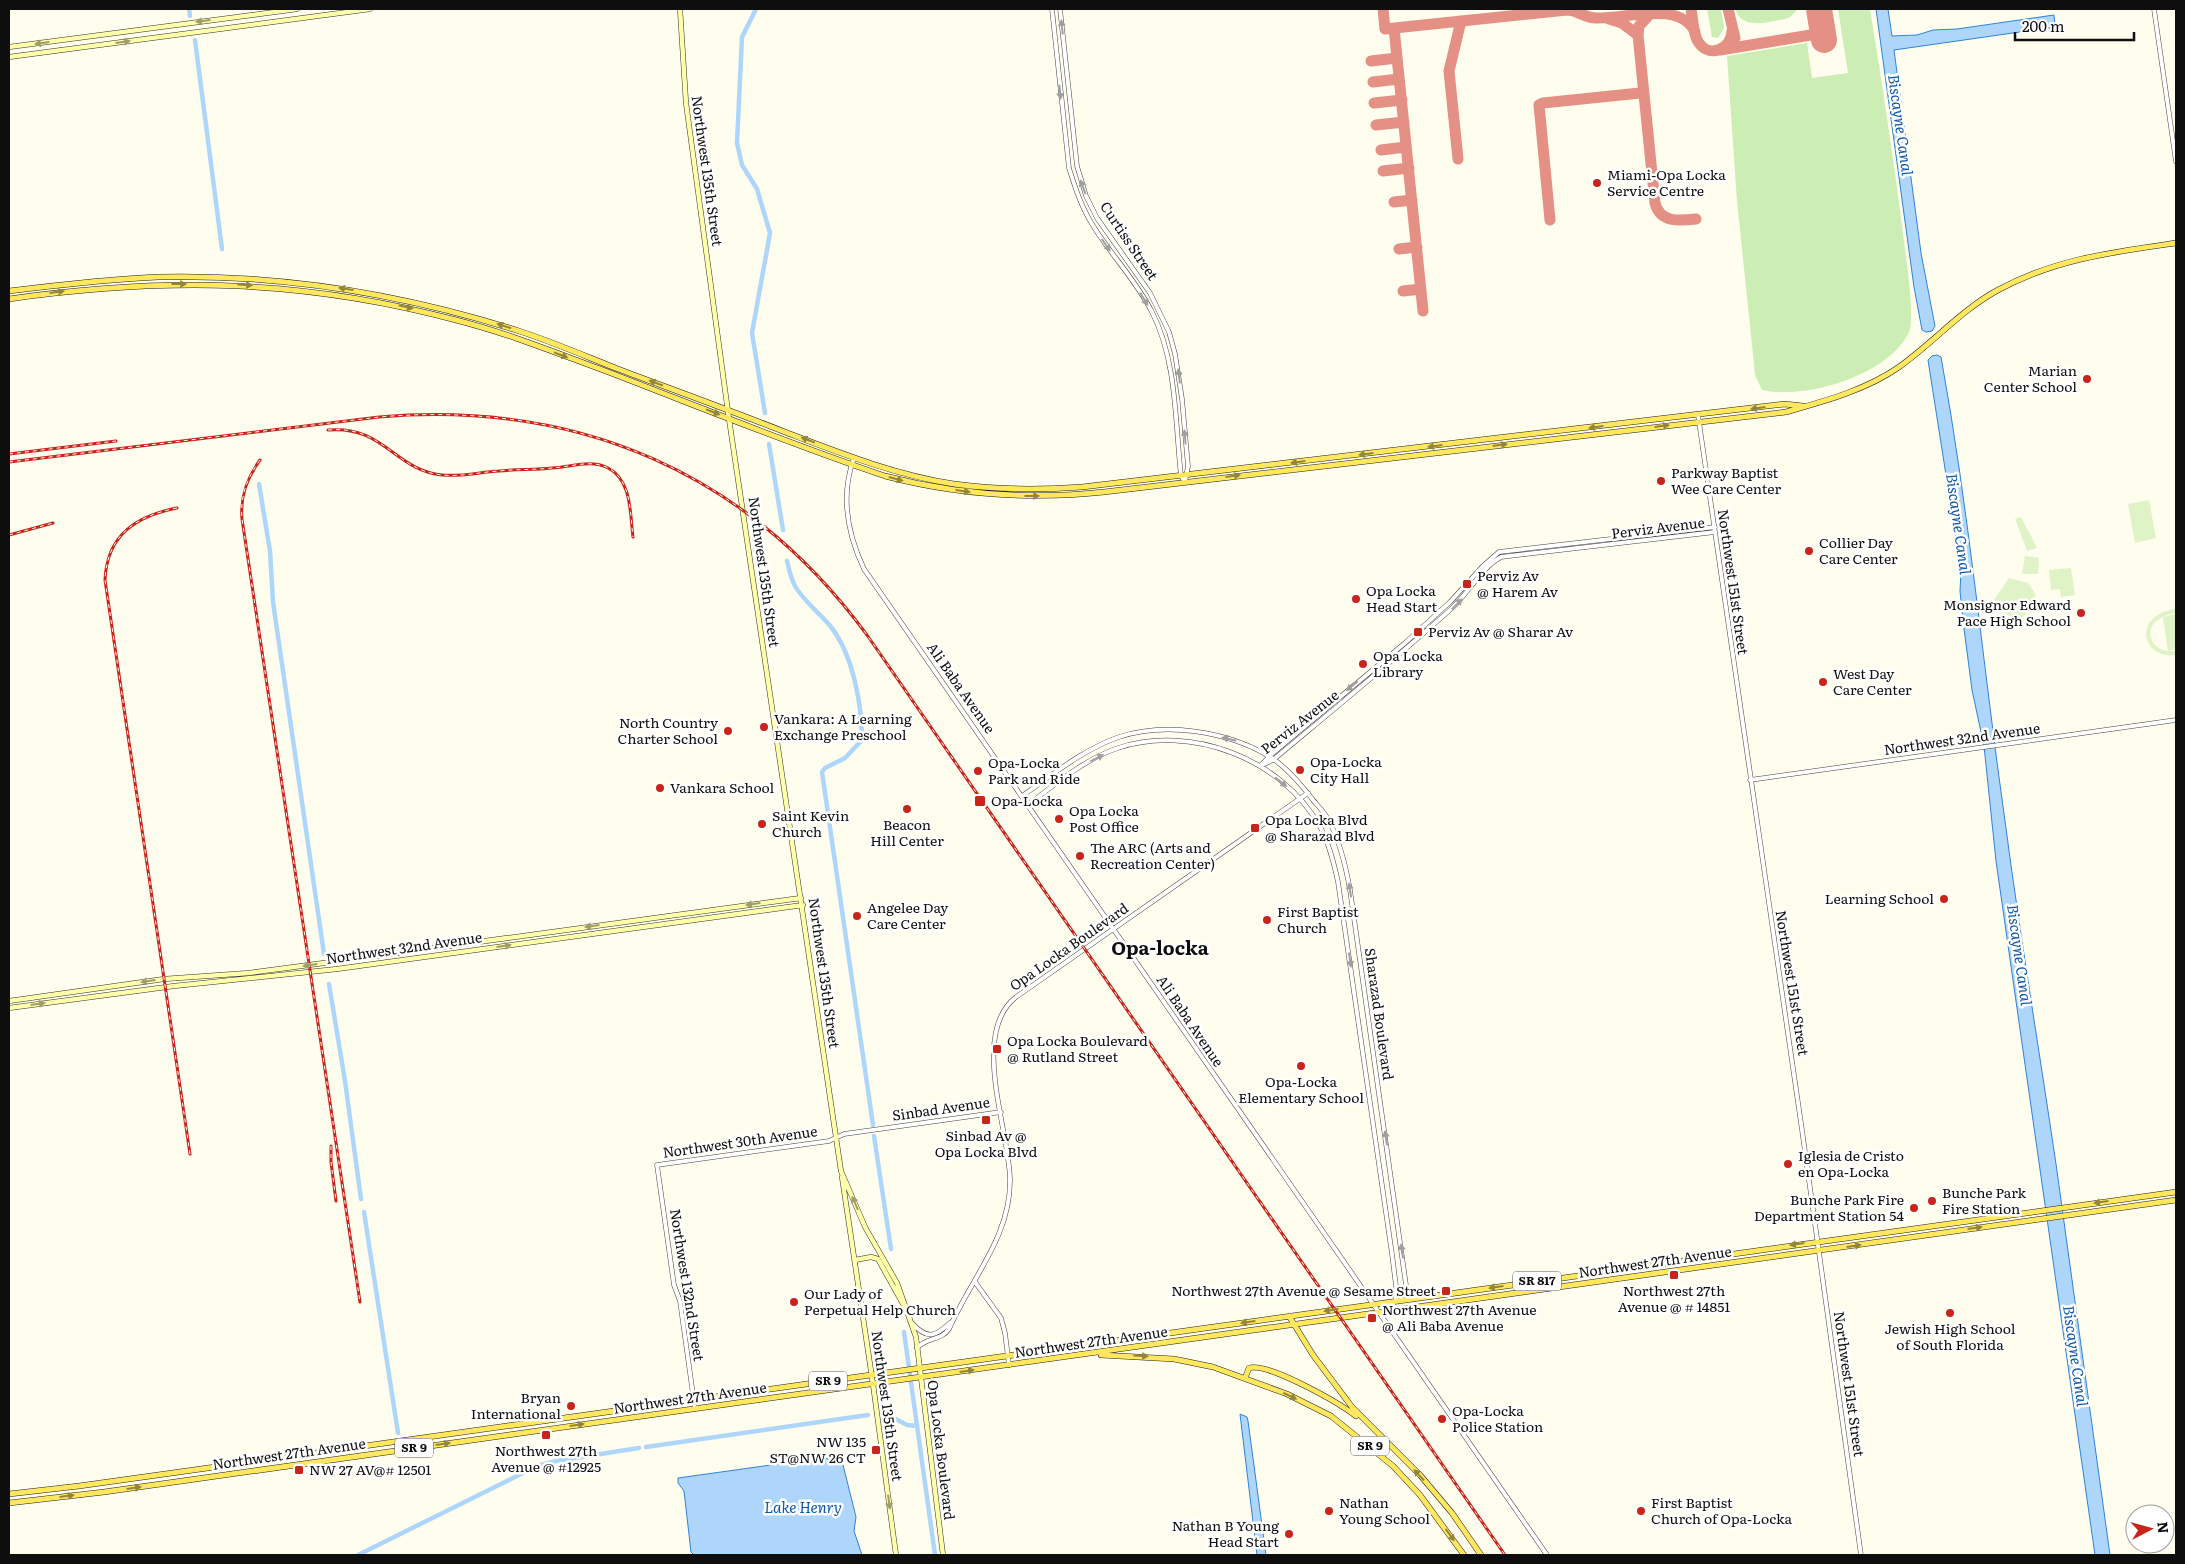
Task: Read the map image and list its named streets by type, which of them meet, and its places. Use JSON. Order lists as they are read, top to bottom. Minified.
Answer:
{"streets":{"main road":["Northwest 135th Street","Northwest 32nd Avenue","Opa Locka Boulevard","Northwest 27th Avenue","SR 817","SR 9"],"street":["Curtiss Street","Perviz Avenue","Northwest 151st Street","Ali Baba Avenue","Sharazad Boulevard","Sinbad Avenue","Northwest 30th Avenue","Northwest 132nd Street"]},"crossings":[["Northwest 135th Street","Northwest 32nd Avenue"],["Northwest 135th Street","Opa Locka Boulevard"],["Northwest 135th Street","Northwest 30th Avenue"],["Northwest 135th Street","Northwest 27th Avenue"],["Perviz Avenue","Northwest 151st Street"],["Perviz Avenue","Sharazad Boulevard"],["Northwest 151st Street","Northwest 32nd Avenue"],["Northwest 151st Street","Northwest 27th Avenue"],["Ali Baba Avenue","Opa Locka Boulevard"],["Ali Baba Avenue","Sharazad Boulevard"],["Ali Baba Avenue","Northwest 27th Avenue"],["Opa Locka Boulevard","Sharazad Boulevard"],["Opa Locka Boulevard","Sinbad Avenue"],["Opa Locka Boulevard","Northwest 30th Avenue"],["Opa Locka Boulevard","Northwest 27th Avenue"],["Sharazad Boulevard","Northwest 27th Avenue"],["Sinbad Avenue","Northwest 30th Avenue"],["Northwest 30th Avenue","Northwest 132nd Street"],["Northwest 27th Avenue","Northwest 132nd Street"],["Northwest 27th Avenue","SR 9"]],"districts":["Opa-locka"],"water":["Biscayne Canal","Lake Henry"],"places":{"other":["Miami-Opa Locka Service Centre","Marian Center School","Parkway Baptist Wee Care Center","Collier Day Care Center","Opa Locka Head Start","Monsignor Edward Pace High School","Opa Locka Library","West Day Care Center","Vankara: A Learning Exchange Preschool","North Country Charter School","Opa-Locka City Hall","Opa-Locka Park and Ride","Vankara School","Beacon Hill Center","Opa Locka Post Office","Saint Kevin Church","The ARC (Arts and Recreation Center)","Learning School","Angelee Day Care Center","First Baptist Church","Opa-Locka Elementary School","Iglesia de Cristo en Opa-Locka","Bunche Park Fire Station","Bunche Park Fire Department Station 54","Our Lady of Perpetual Help Church","Jewish High School of South Florida","Bryan International","Opa-Locka Police Station","Nathan Young School","First Baptist Church of Opa-Locka","Nathan B Young Head Start"],"transit":["Perviz Av @ Harem Av","Perviz Av @ Sharar Av","Opa-Locka","Opa Locka Blvd @ Sharazad Blvd","Opa Locka Boulevard @ Rutland Street","Sinbad Av @ Opa Locka Blvd","Northwest 27th Avenue @ # 14851","Northwest 27th Avenue @ Sesame Street","Northwest 27th Avenue @ Ali Baba Avenue","Northwest 27th Avenue @ #12925","NW 135 ST@NW 26 CT","NW 27 AV@# 12501"]},"scale_bar":"200 m","north":"right"}
